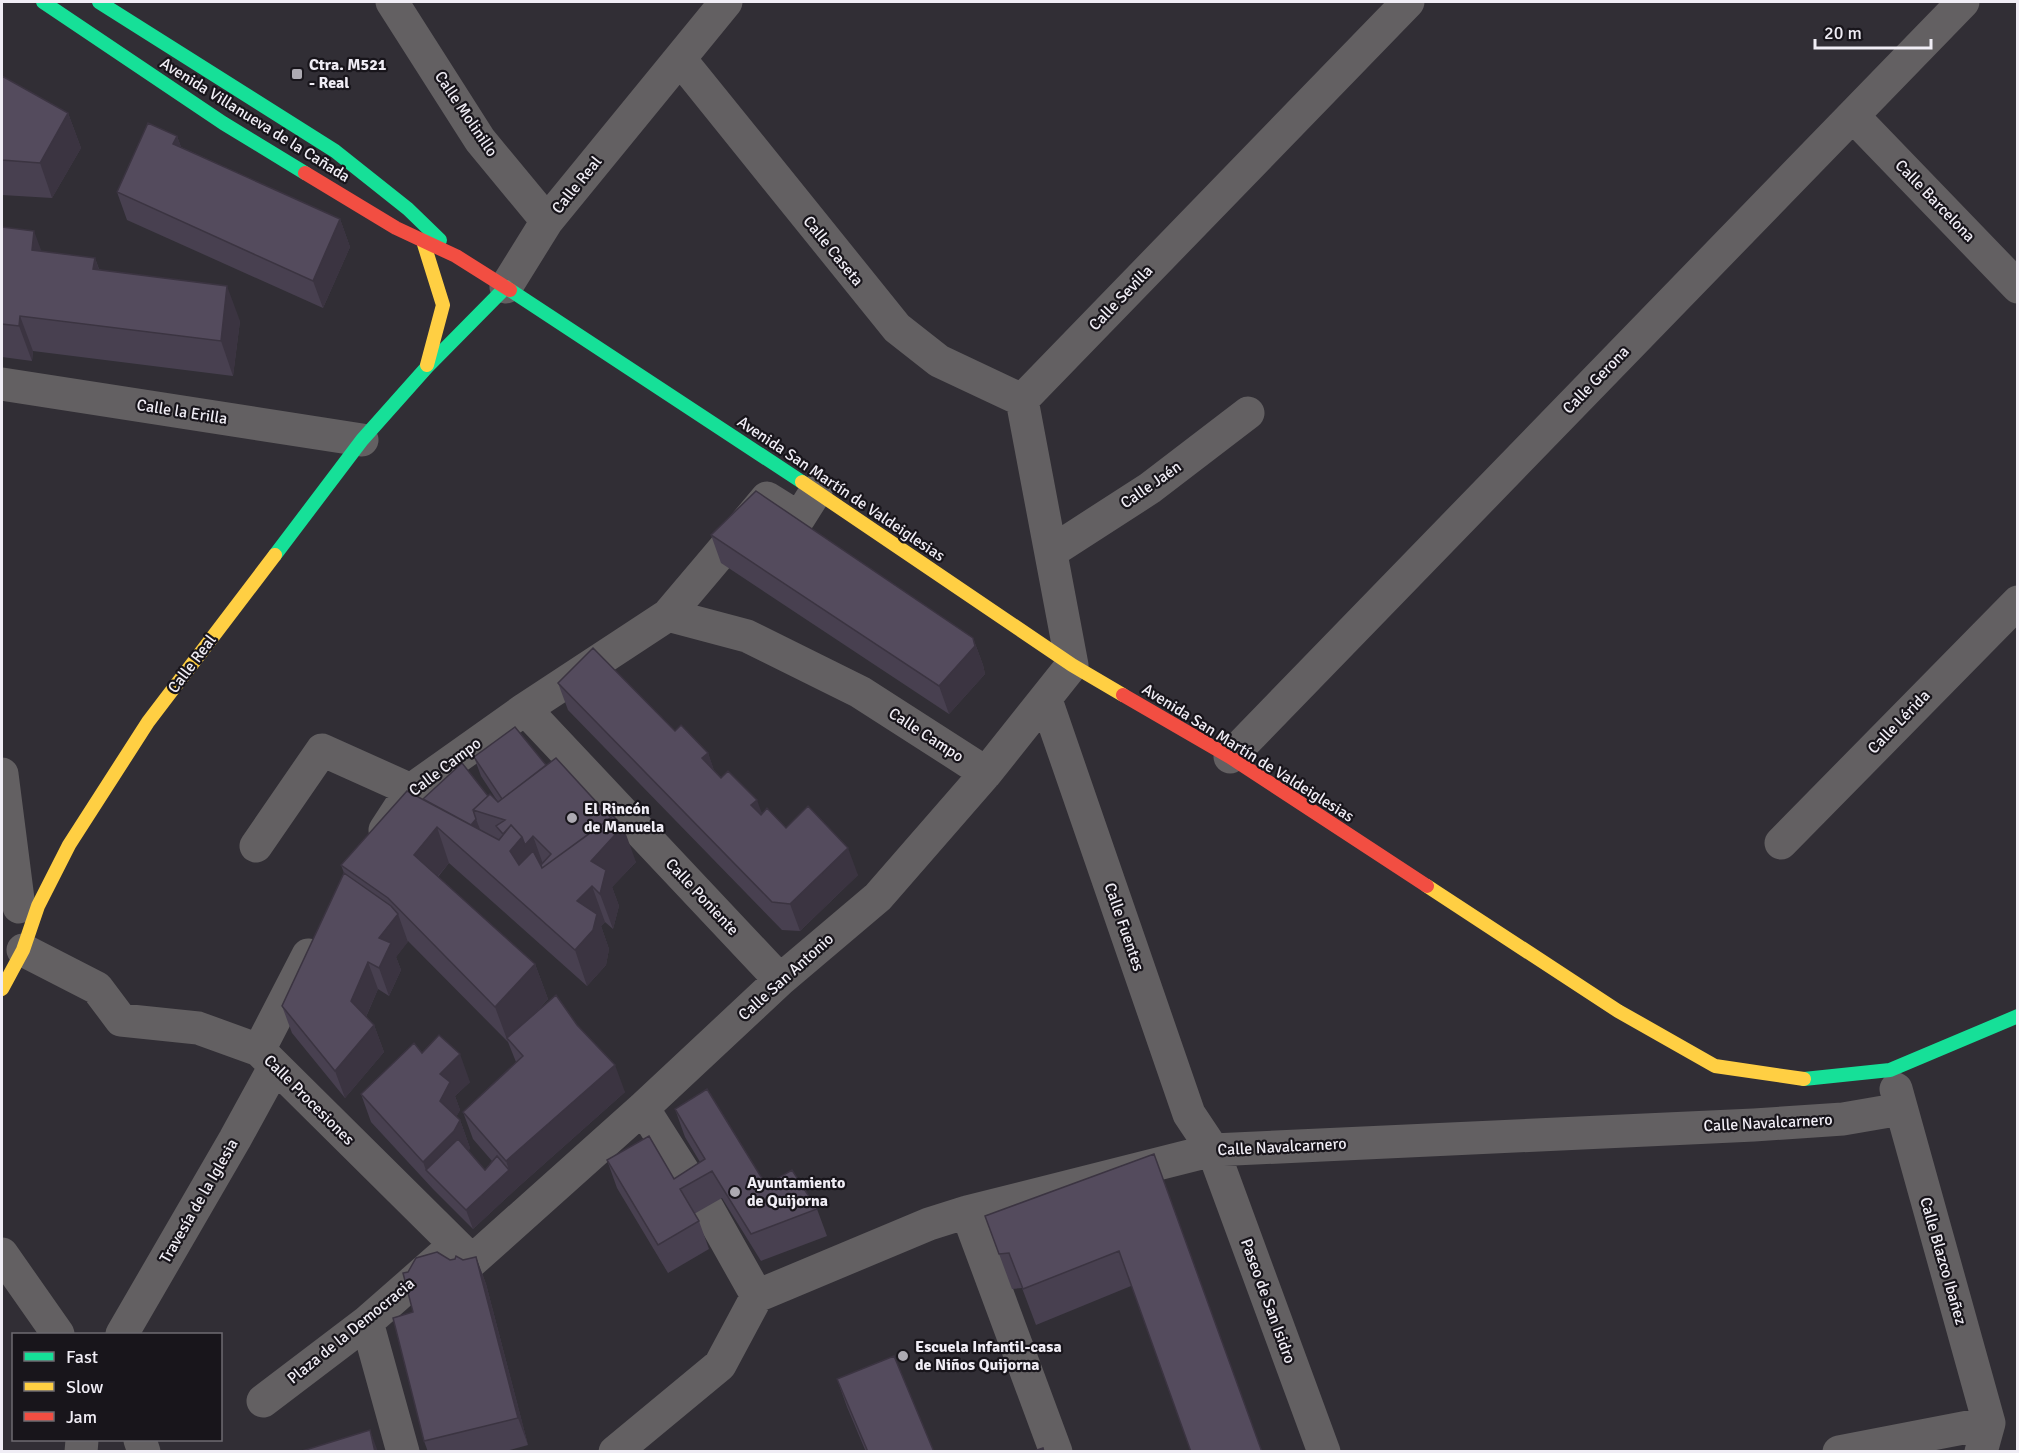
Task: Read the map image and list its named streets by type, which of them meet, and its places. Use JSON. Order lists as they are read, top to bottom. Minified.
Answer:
{"streets":{"main road":["Avenida Villanueva de la Cañada","Calle Real","Avenida San Martín de Valdeiglesias"],"street":["Calle Molinillo","Calle Barcelona","Calle Caseta","Calle Sevilla","Calle Gerona","Calle la Erilla","Calle Jaén","Calle Lérida","Calle Campo","Calle Poniente","Calle Fuentes","Calle San Antonio","Calle Procesiones","Calle Navalcarnero","Travesía de la Iglesia","Calle Blazco Ibañez","Paseo de San Isidro","Plaza de la Democracia"]},"crossings":[["Calle Molinillo","Calle Real"],["Avenida Villanueva de la Cañada","Calle Real"],["Avenida Villanueva de la Cañada","Avenida San Martín de Valdeiglesias"],["Calle Real","Calle Caseta"],["Calle Real","Calle la Erilla"],["Calle Real","Avenida San Martín de Valdeiglesias"],["Calle Real","Calle Procesiones"],["Calle Barcelona","Calle Gerona"],["Calle Caseta","Calle Sevilla"],["Calle Gerona","Avenida San Martín de Valdeiglesias"],["Avenida San Martín de Valdeiglesias","Calle Campo"],["Avenida San Martín de Valdeiglesias","Calle San Antonio"],["Avenida San Martín de Valdeiglesias","Calle Blazco Ibañez"],["Calle Campo","Calle Poniente"],["Calle Campo","Calle San Antonio"],["Calle Poniente","Calle San Antonio"],["Calle Fuentes","Calle San Antonio"],["Calle Fuentes","Calle Navalcarnero"],["Calle Fuentes","Paseo de San Isidro"],["Calle San Antonio","Calle Procesiones"],["Calle San Antonio","Plaza de la Democracia"],["Calle Procesiones","Travesía de la Iglesia"],["Calle Procesiones","Plaza de la Democracia"],["Calle Navalcarnero","Calle Blazco Ibañez"],["Calle Navalcarnero","Paseo de San Isidro"]],"places":{"transit":["Ctra. M521 - Real"],"other":["El Rincón de Manuela","Ayuntamiento de Quijorna","Escuela Infantil-casa de Niños Quijorna"]},"legend":["Fast","Slow","Jam"],"scale_bar":"20 m"}
